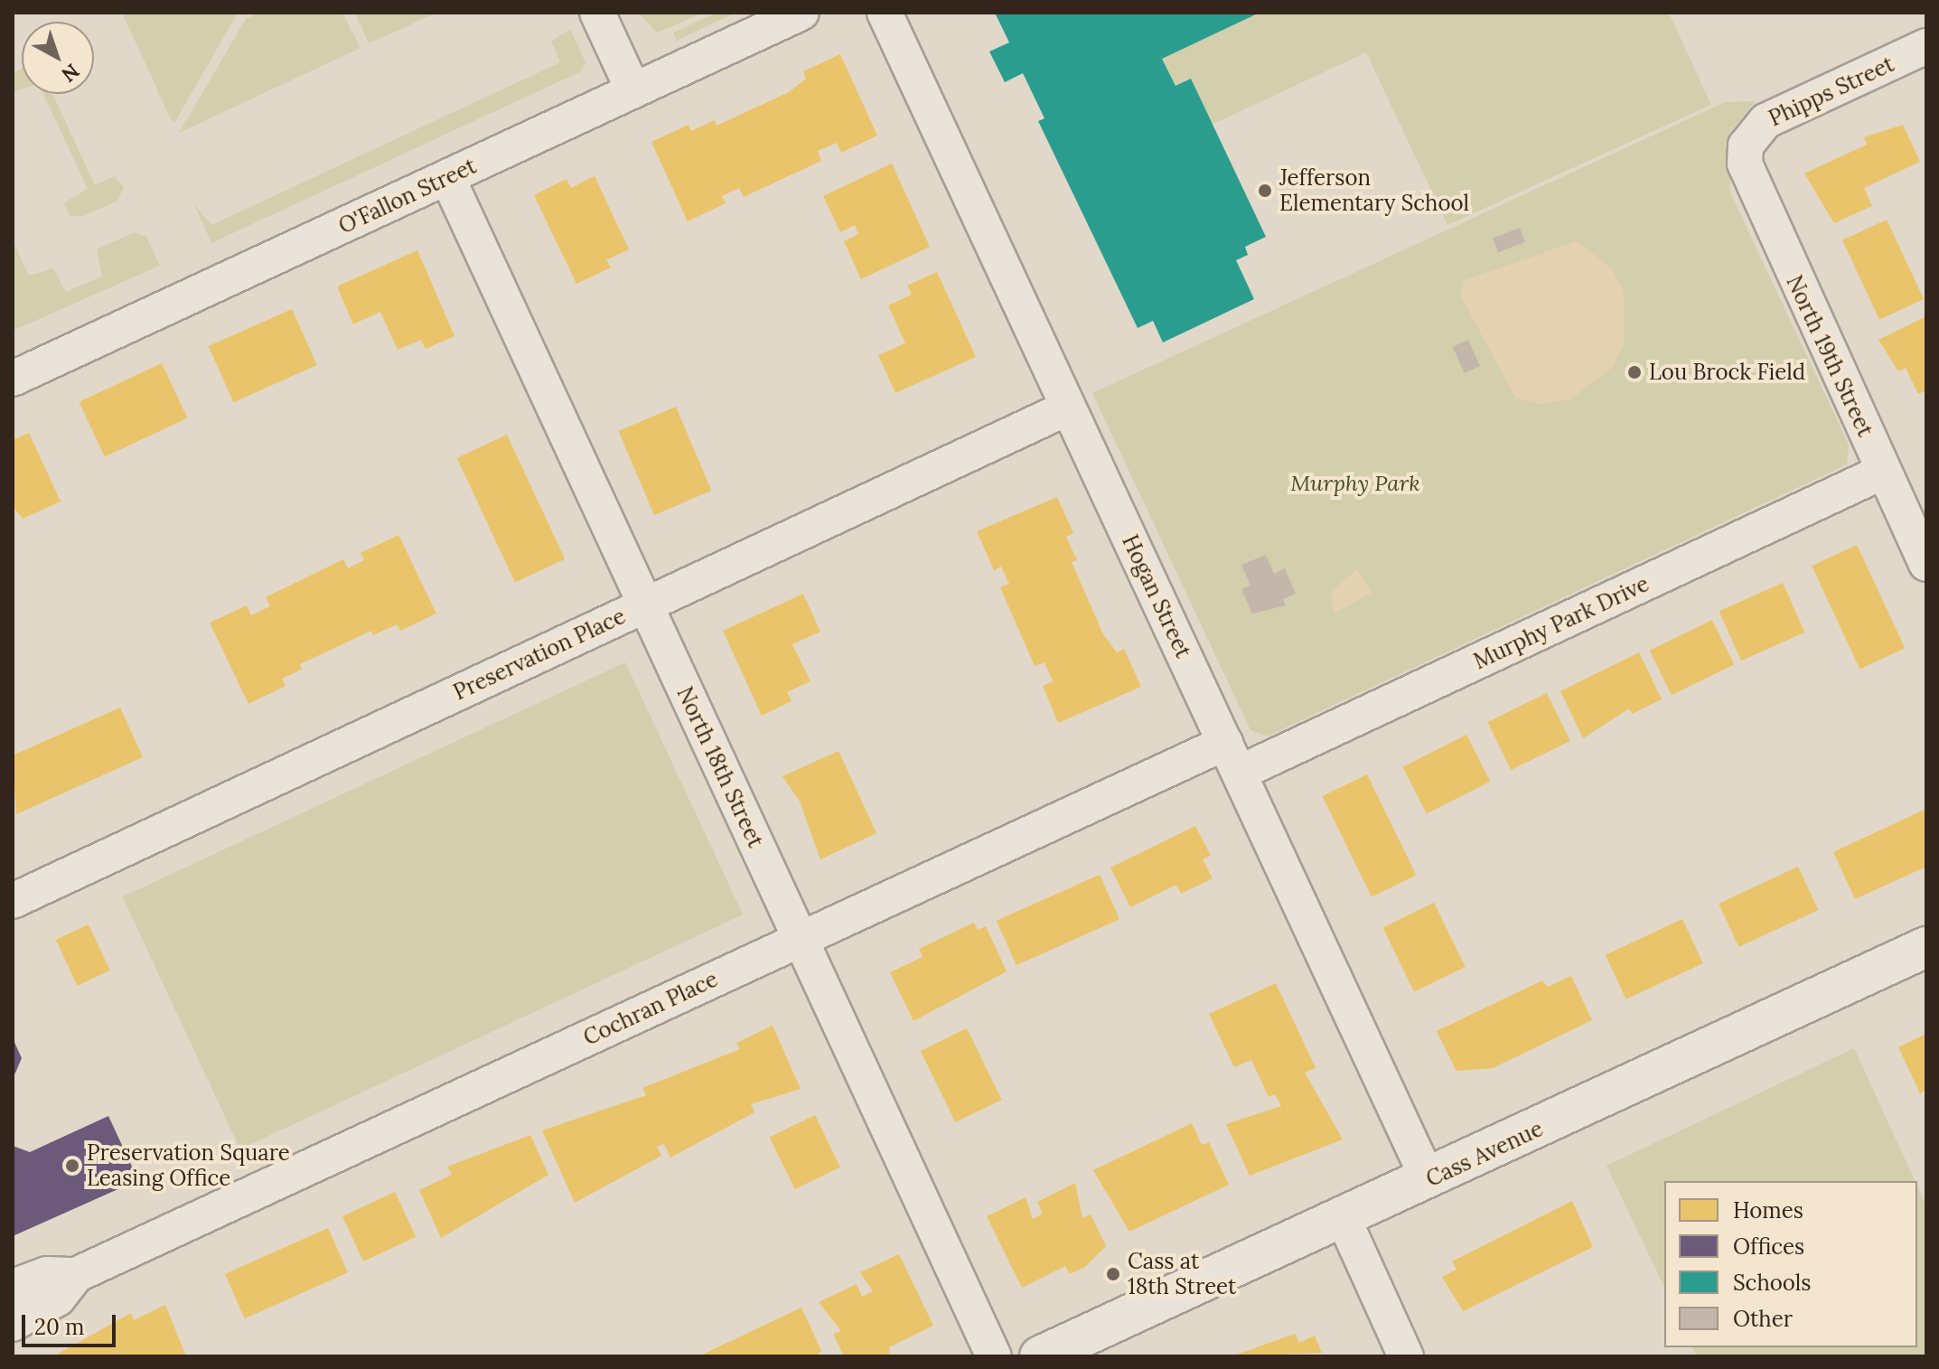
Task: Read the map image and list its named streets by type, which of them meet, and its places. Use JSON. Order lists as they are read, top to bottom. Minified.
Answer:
{"streets":{"main road":["Cass Avenue"],"street":["Phipps Street","O'Fallon Street","North 19th Street","Hogan Street","Murphy Park Drive","Preservation Place","North 18th Street","Cochran Place"]},"crossings":[["Phipps Street","North 19th Street"],["O'Fallon Street","North 18th Street"],["North 19th Street","Murphy Park Drive"],["Hogan Street","Murphy Park Drive"],["Hogan Street","Preservation Place"],["Hogan Street","Cochran Place"],["Hogan Street","Cass Avenue"],["Murphy Park Drive","Cochran Place"],["Preservation Place","North 18th Street"],["North 18th Street","Cochran Place"]],"parks":["Murphy Park"],"places":["Jefferson Elementary School","Lou Brock Field","Preservation Square Leasing Office","Cass at 18th Street"],"legend":["Homes","Offices","Schools","Other"],"scale_bar":"20 m","north":"bottom right"}
